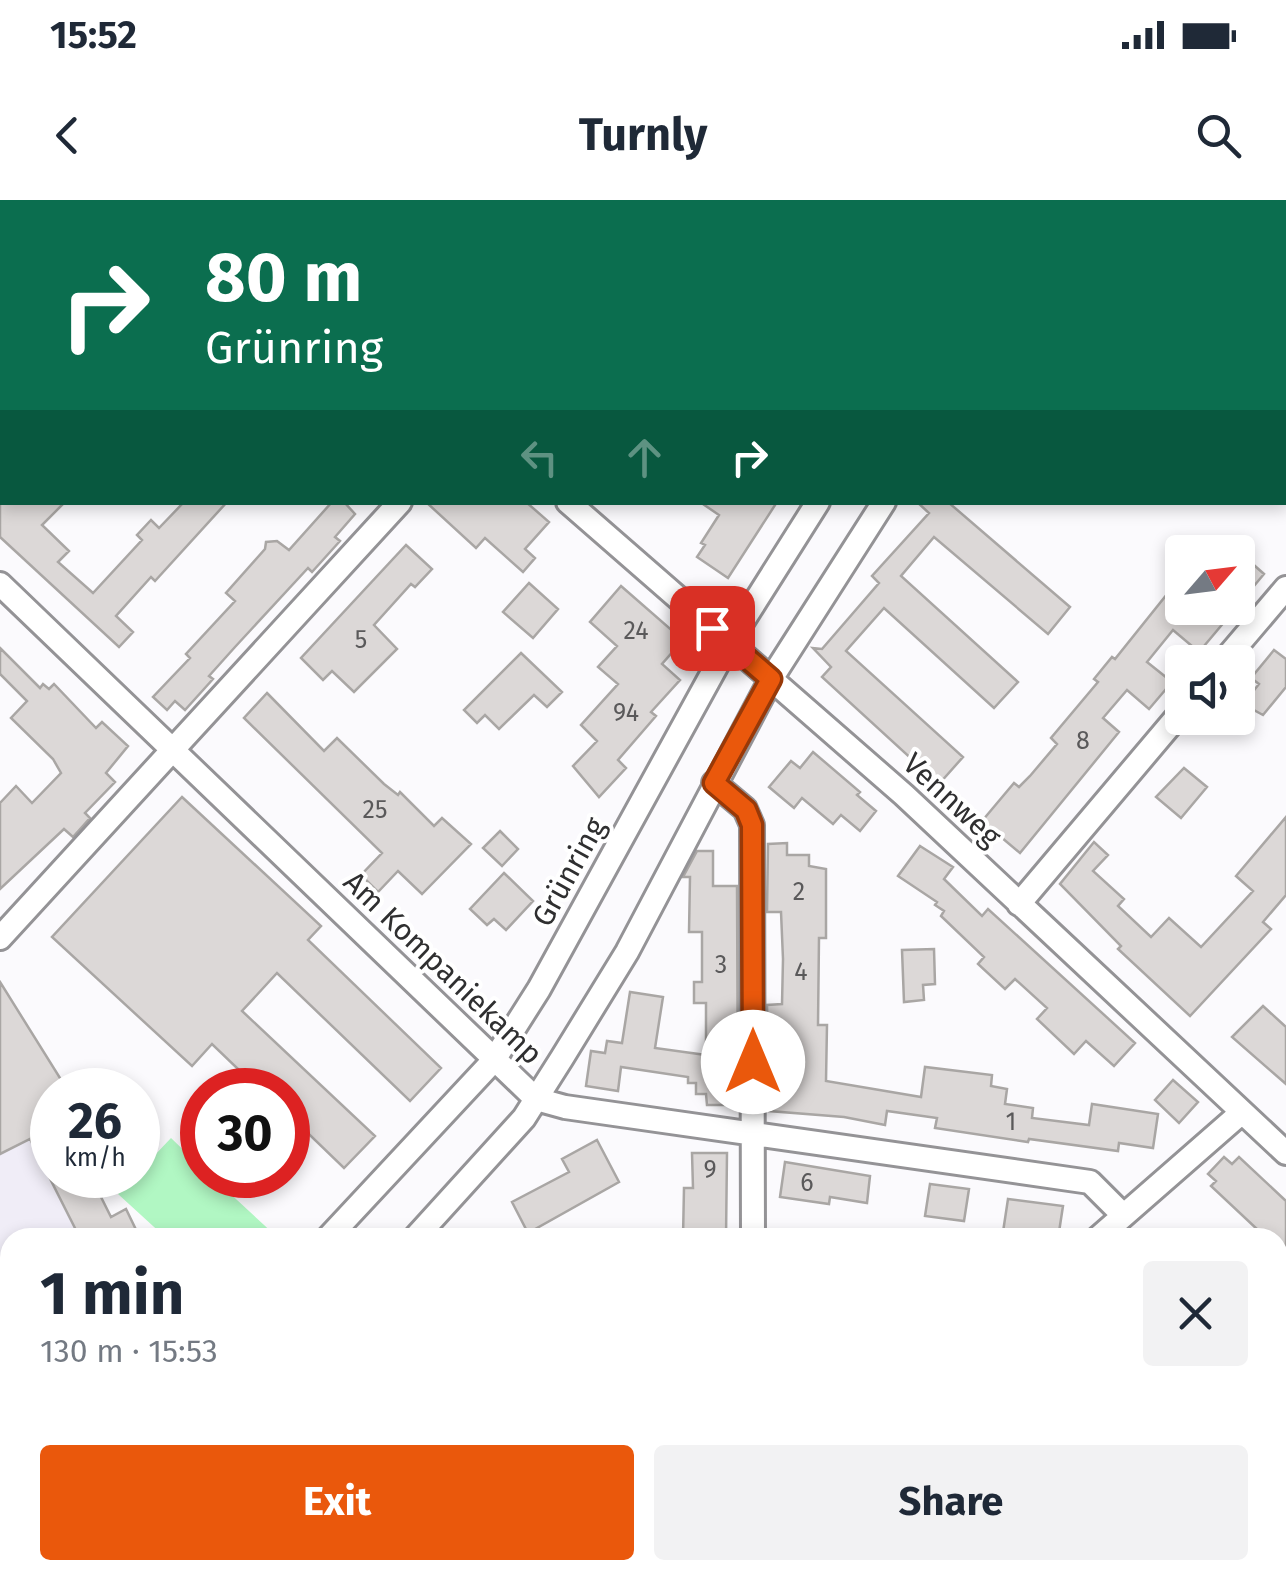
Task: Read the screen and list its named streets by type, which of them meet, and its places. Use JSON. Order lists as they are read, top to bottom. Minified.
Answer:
{"streets":{"street":["Vennweg","Grünring","Am Kompaniekamp"]},"crossings":[["Vennweg","Grünring"],["Grünring","Am Kompaniekamp"]],"house_numbers":["24","5","94","8","25","2","3","4","1","9","6"],"north":"top right","page":{"status":"15:52","header":"Turnly","turn":["80 m","Grünring"],"speed":"26 km/h","limit":"30","heading":["1 min","130 m · 15:53"],"buttons":["Exit","Share"]}}
